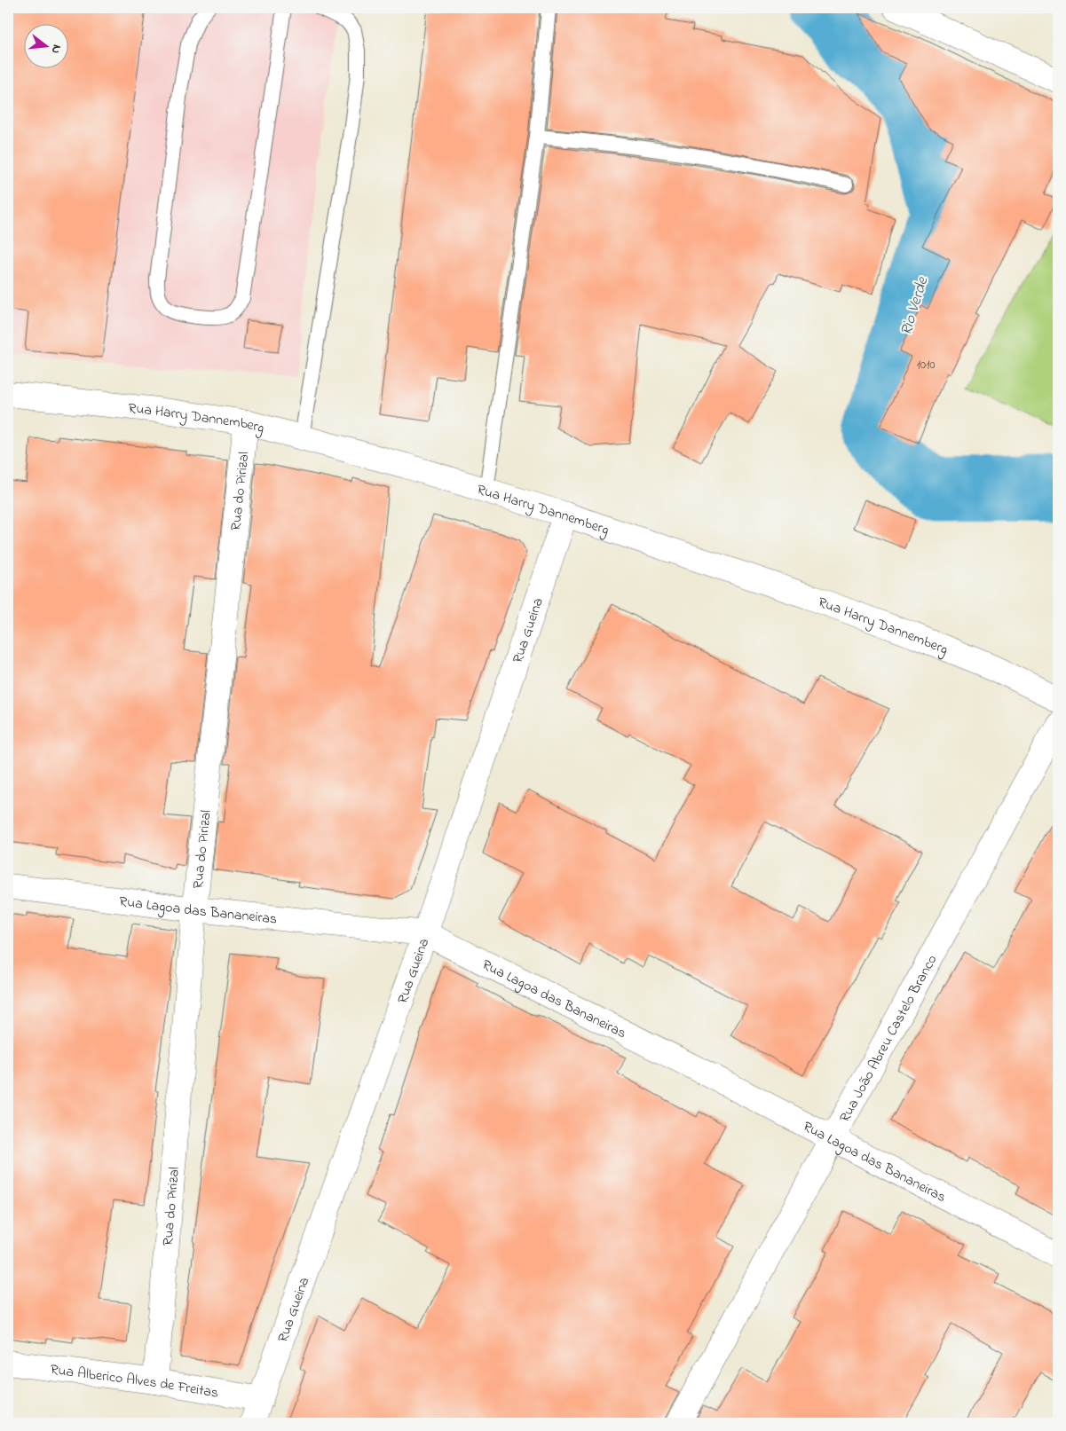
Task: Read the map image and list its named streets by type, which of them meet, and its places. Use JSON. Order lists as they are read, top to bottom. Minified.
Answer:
{"streets":{"street":["Rua Harry Dannemberg","Rua do Pirizal","Rua Gueina","Rua Lagoa das Bananeiras","Rua João Abreu Castelo Branco","Rua Alberico Alves de Freitas"]},"crossings":[["Rua Harry Dannemberg","Rua do Pirizal"],["Rua Harry Dannemberg","Rua Gueina"],["Rua do Pirizal","Rua Lagoa das Bananeiras"],["Rua do Pirizal","Rua Alberico Alves de Freitas"],["Rua Gueina","Rua Lagoa das Bananeiras"],["Rua Gueina","Rua Alberico Alves de Freitas"],["Rua Lagoa das Bananeiras","Rua João Abreu Castelo Branco"]],"water":["Rio Verde"],"house_numbers":["1010"],"north":"right"}
